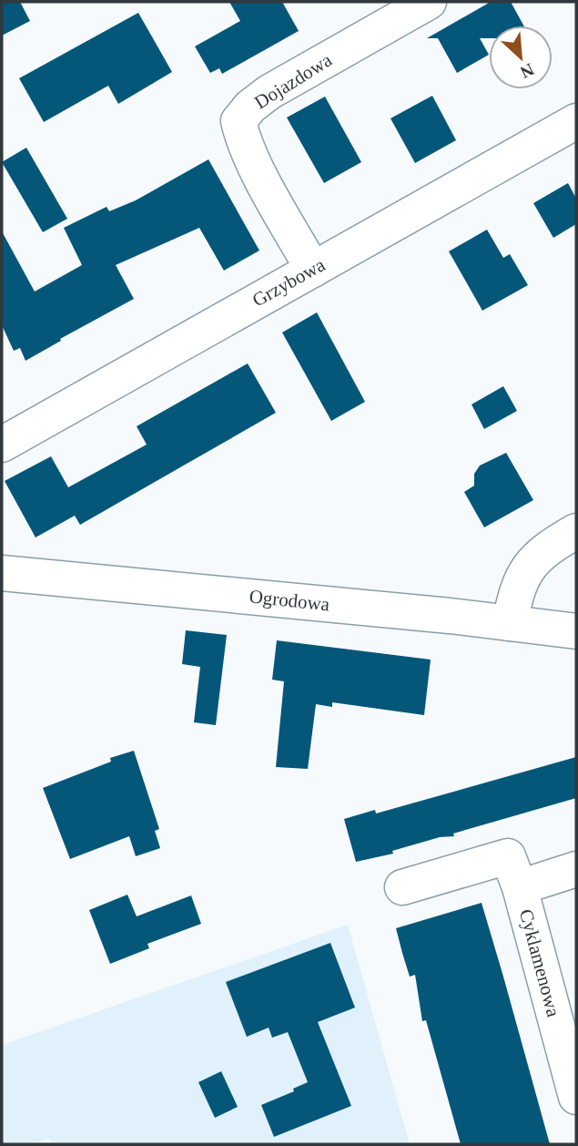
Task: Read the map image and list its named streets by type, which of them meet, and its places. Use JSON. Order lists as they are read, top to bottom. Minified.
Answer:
{"streets":{"street":["Dojazdowa","Grzybowa","Ogrodowa","Cyklamenowa"]},"crossings":[["Dojazdowa","Grzybowa"]],"north":"bottom right"}
